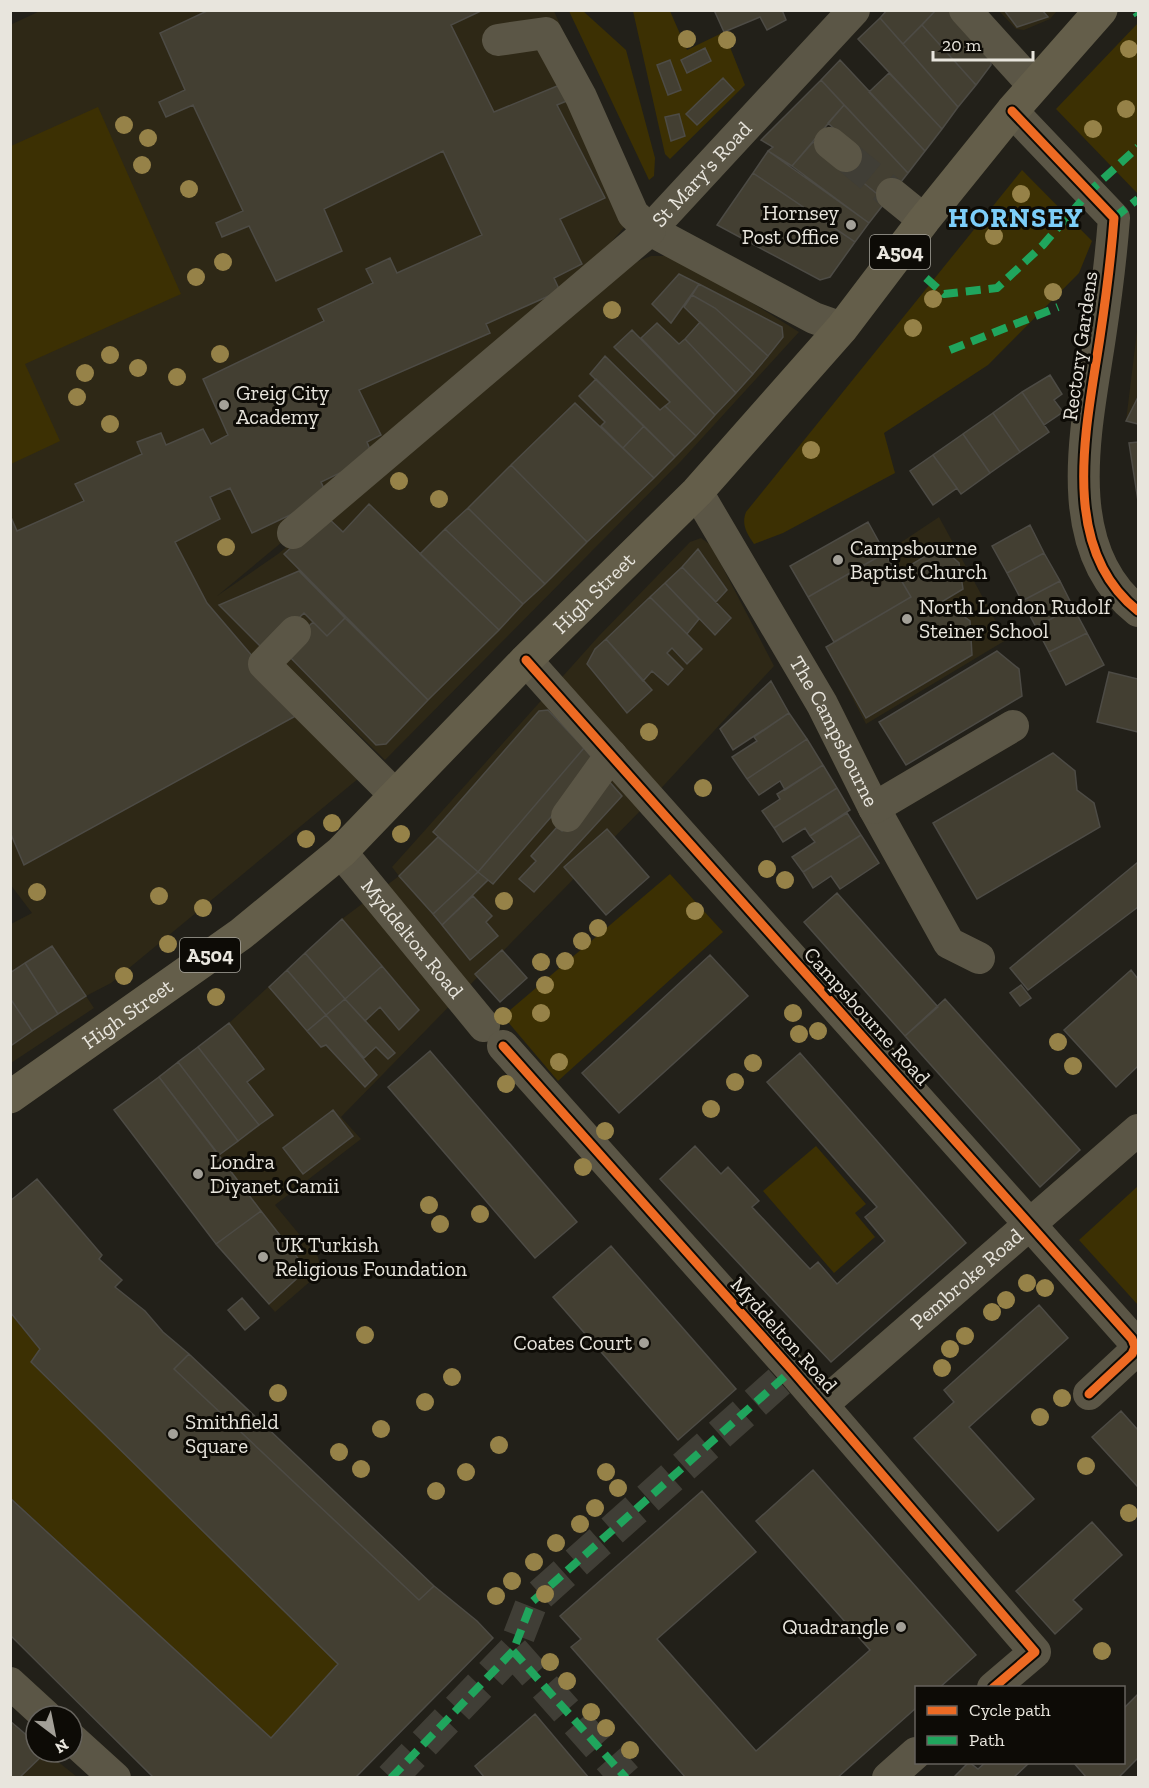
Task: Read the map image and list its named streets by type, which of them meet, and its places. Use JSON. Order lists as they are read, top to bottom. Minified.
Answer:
{"streets":{"main road":["A504","High Street"],"street":["St Mary's Road","Rectory Gardens","The Campsbourne","Myddelton Road","Campsbourne Road","Pembroke Road"]},"crossings":[["St Mary's Road","High Street"],["Rectory Gardens","High Street"],["High Street","The Campsbourne"],["High Street","Myddelton Road"],["High Street","Campsbourne Road"],["Myddelton Road","Pembroke Road"],["Campsbourne Road","Pembroke Road"]],"districts":["HORNSEY"],"places":["Hornsey Post Office","Greig City Academy","Campsbourne Baptist Church","North London Rudolf Steiner School","Londra Diyanet Camii","UK Turkish Religious Foundation","Coates Court","Smithfield Square","Quadrangle"],"legend":["Cycle path","Path"],"scale_bar":"20 m","north":"bottom right"}
